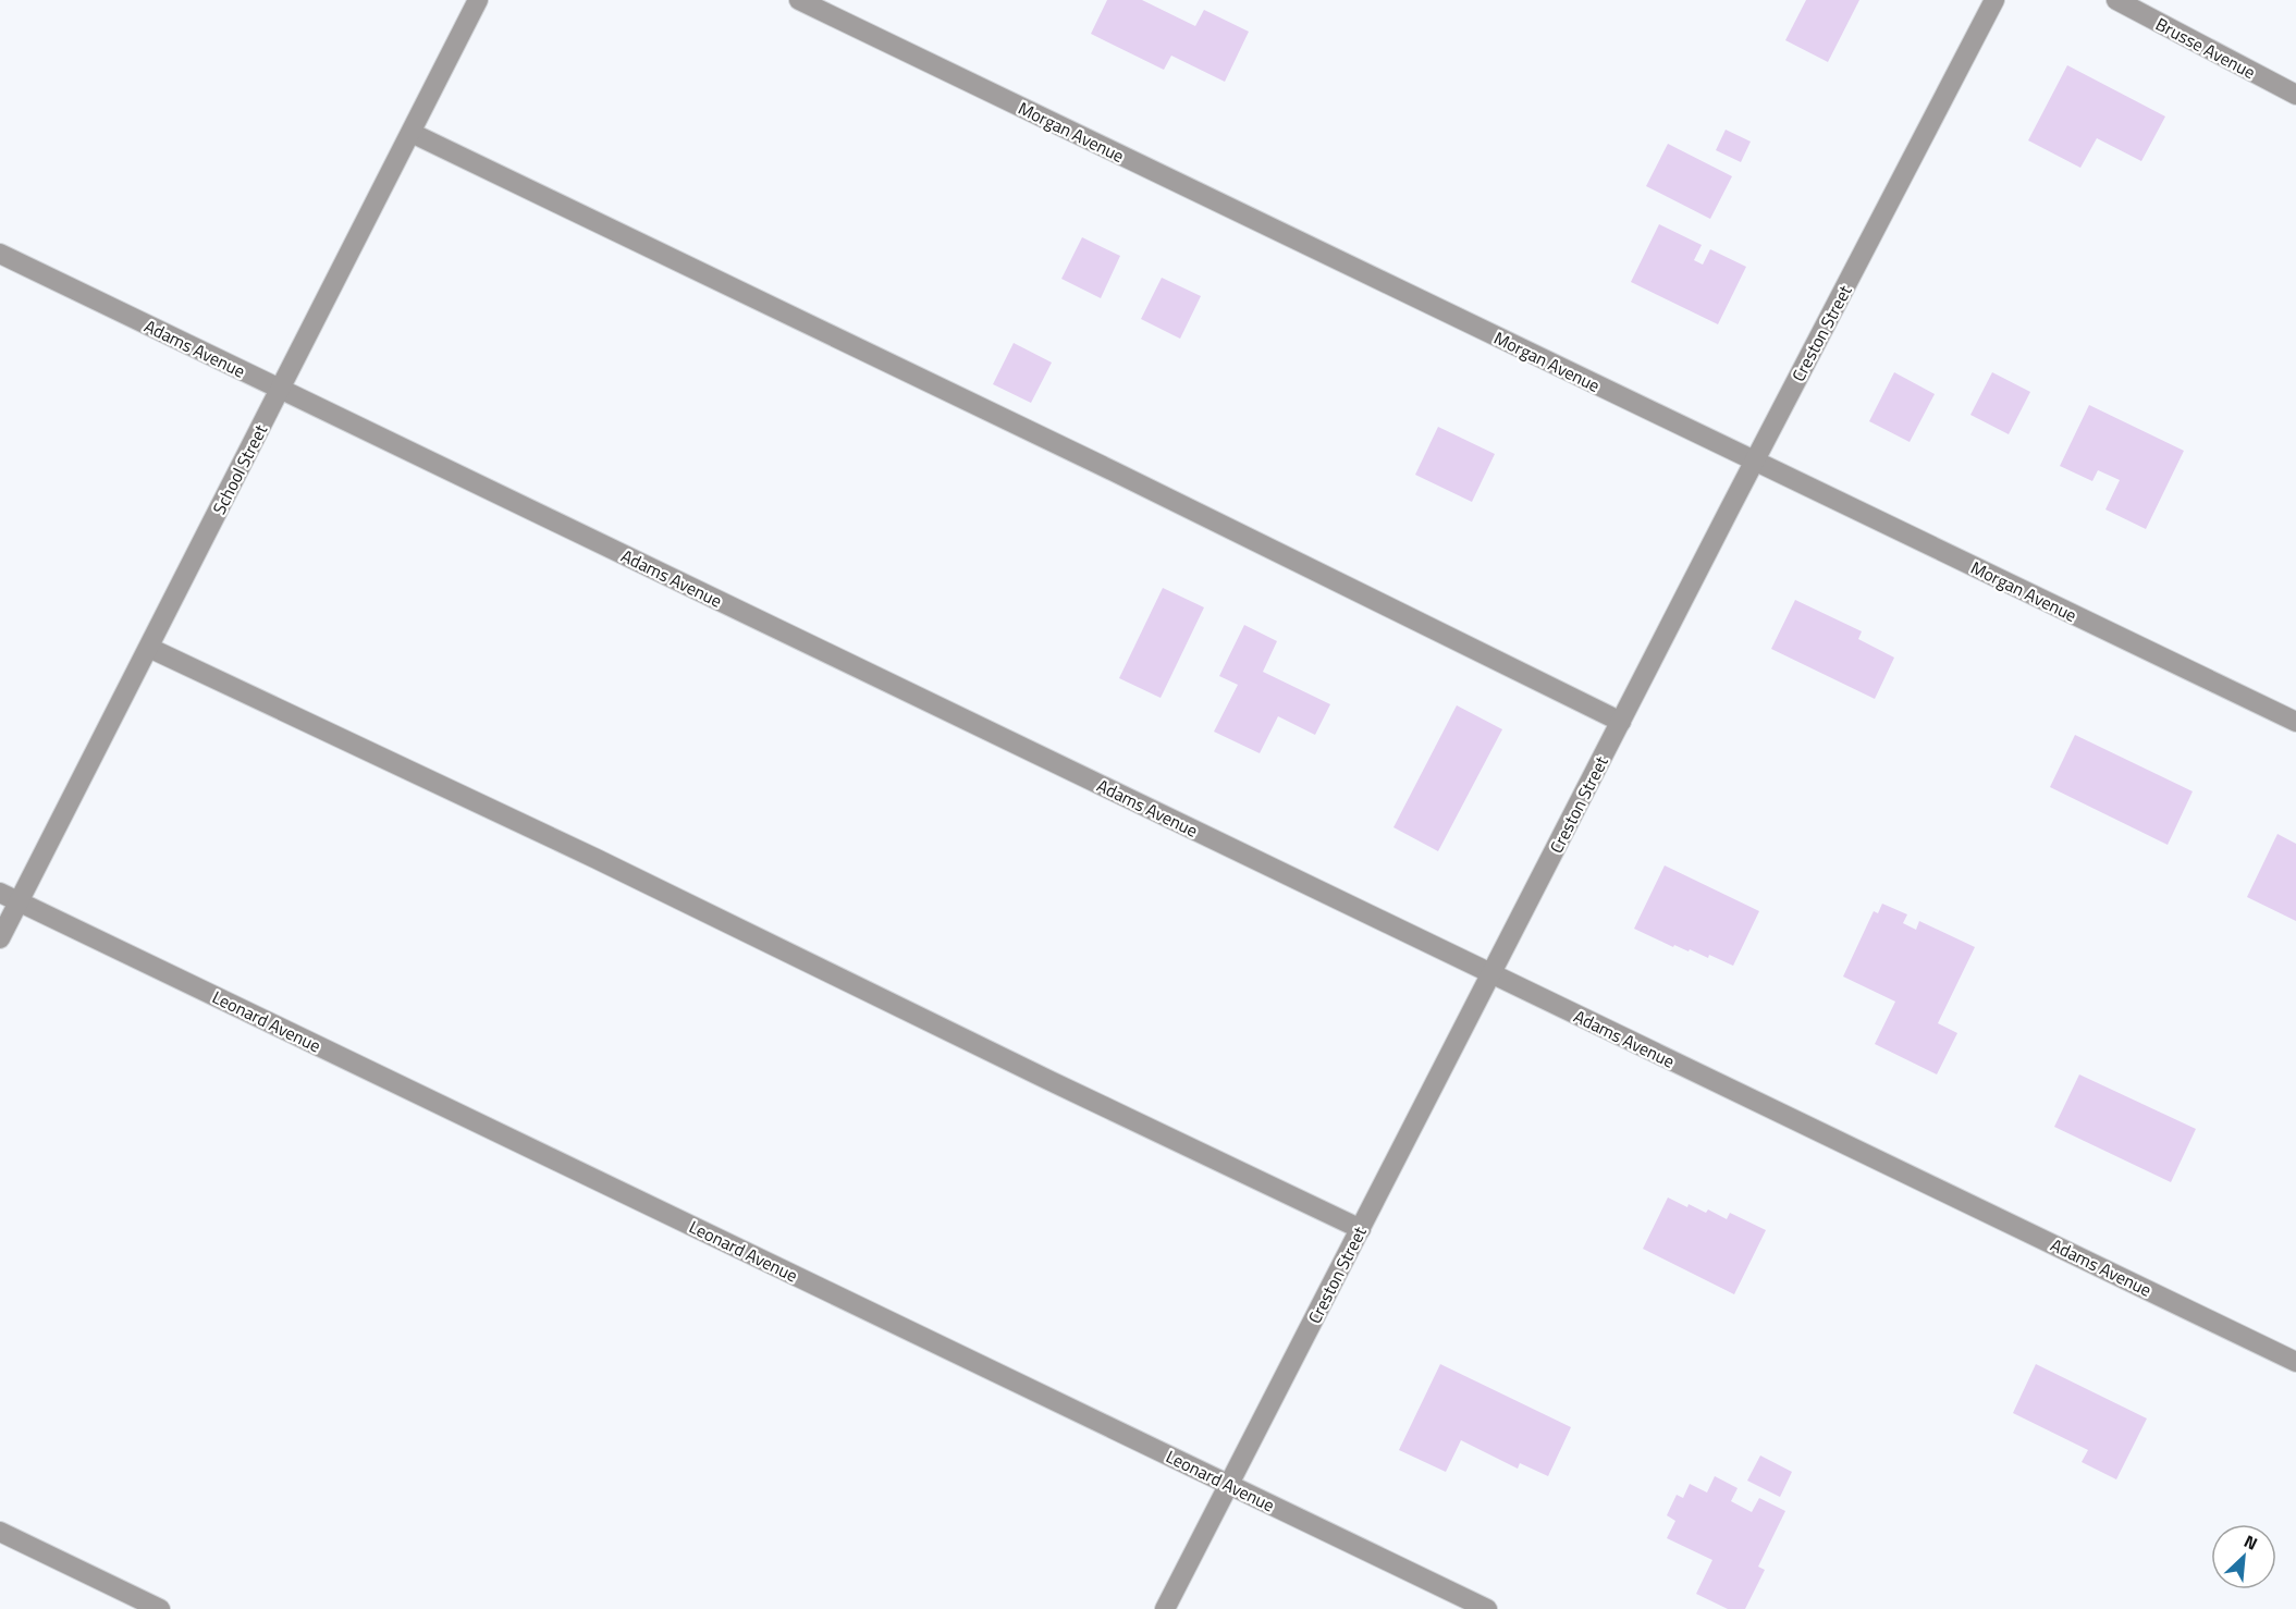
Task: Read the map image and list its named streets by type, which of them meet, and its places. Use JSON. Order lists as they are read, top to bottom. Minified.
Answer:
{"streets":{"street":["Brusse Avenue","Morgan Avenue","Creston Street","Adams Avenue","School Street","Leonard Avenue"]},"crossings":[["Morgan Avenue","Creston Street"],["Creston Street","Adams Avenue"],["Creston Street","Leonard Avenue"],["Adams Avenue","School Street"],["School Street","Leonard Avenue"]],"north":"top right"}
